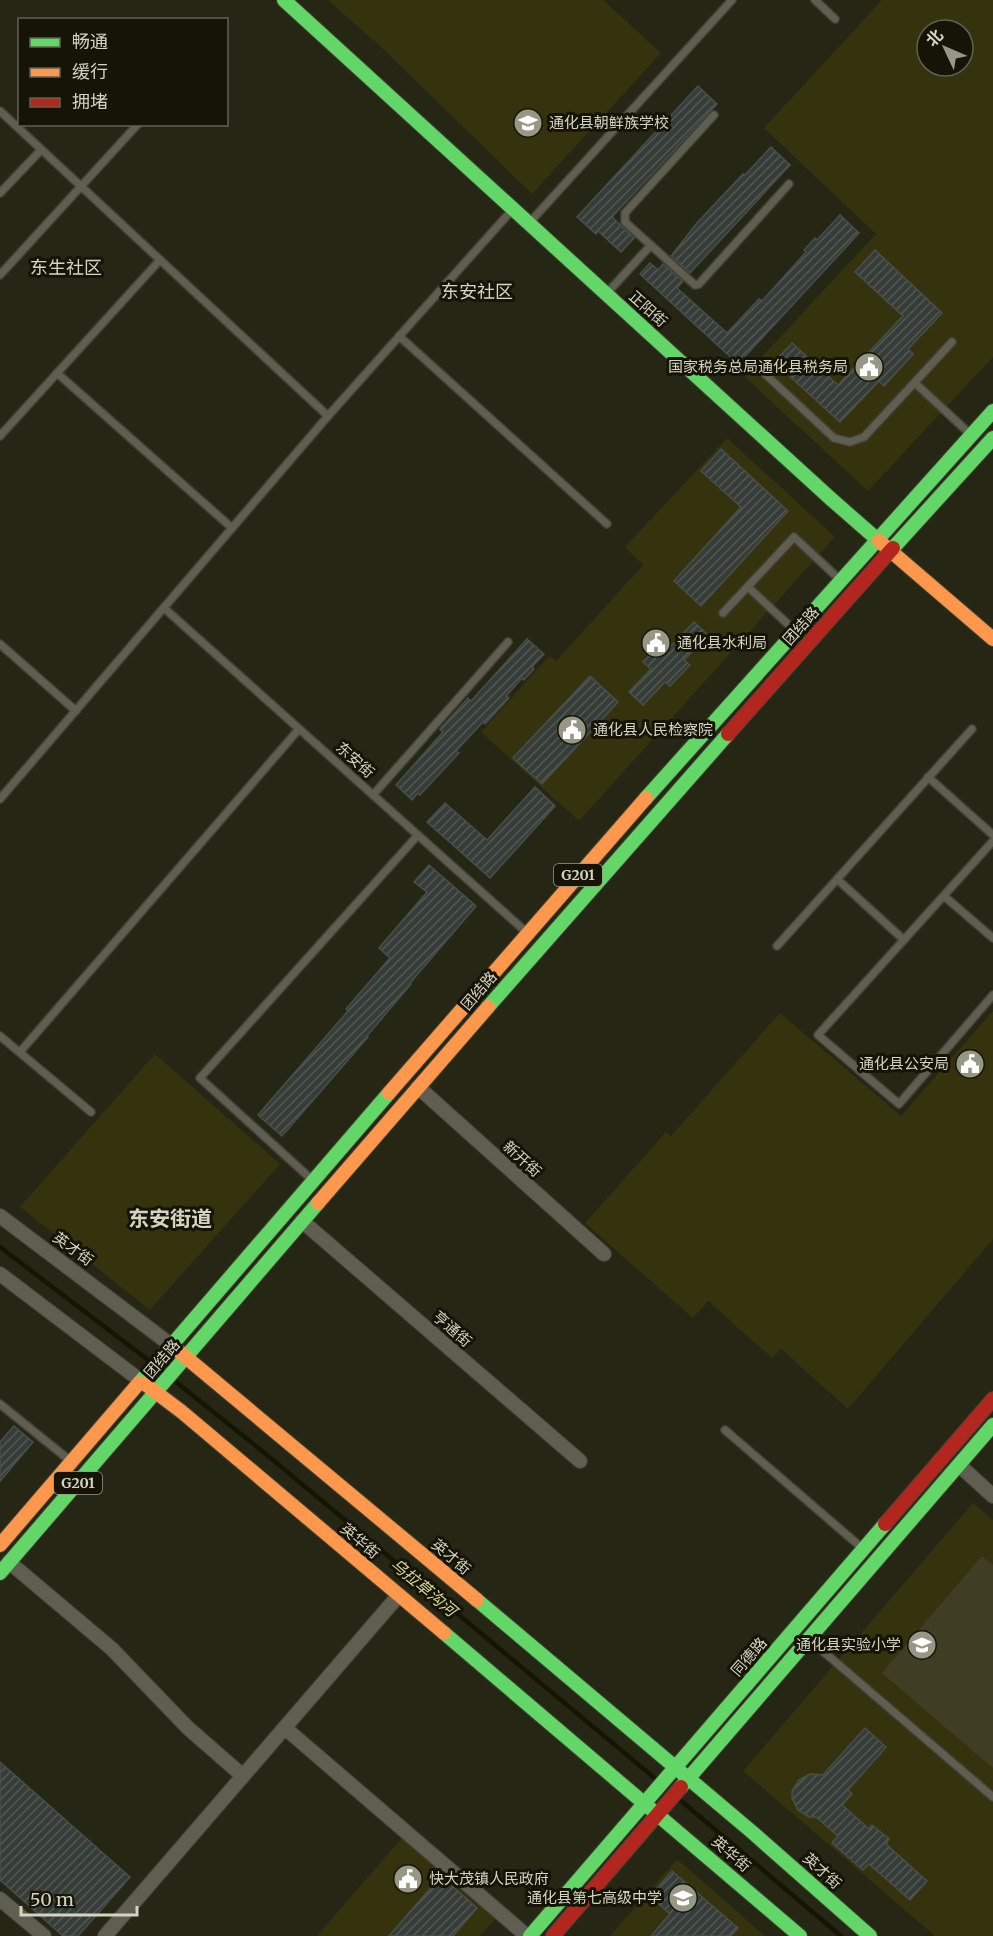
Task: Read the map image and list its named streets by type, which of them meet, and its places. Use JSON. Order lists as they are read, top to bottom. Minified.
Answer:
{"streets":{"main road":["正阳街","团结路","G201","英才街","英华街","同德路"],"street":["新开街","亨通街"],"lane":["东安街"]},"crossings":[["正阳街","团结路"],["团结路","东安街"],["团结路","新开街"],["团结路","英才街"],["团结路","亨通街"],["团结路","英华街"],["英才街","同德路"],["英华街","同德路"]],"districts":["东生社区","东安社区","东安街道"],"water":["乌拉草沟河"],"places":{"school or university":["通化县朝鲜族学校","通化县实验小学","通化县第七高级中学"],"public building":["国家税务总局通化县税务局","通化县水利局","通化县人民检察院","通化县公安局","快大茂镇人民政府"]},"legend":["畅通","缓行","拥堵"],"scale_bar":"50 m","north":"top left"}
